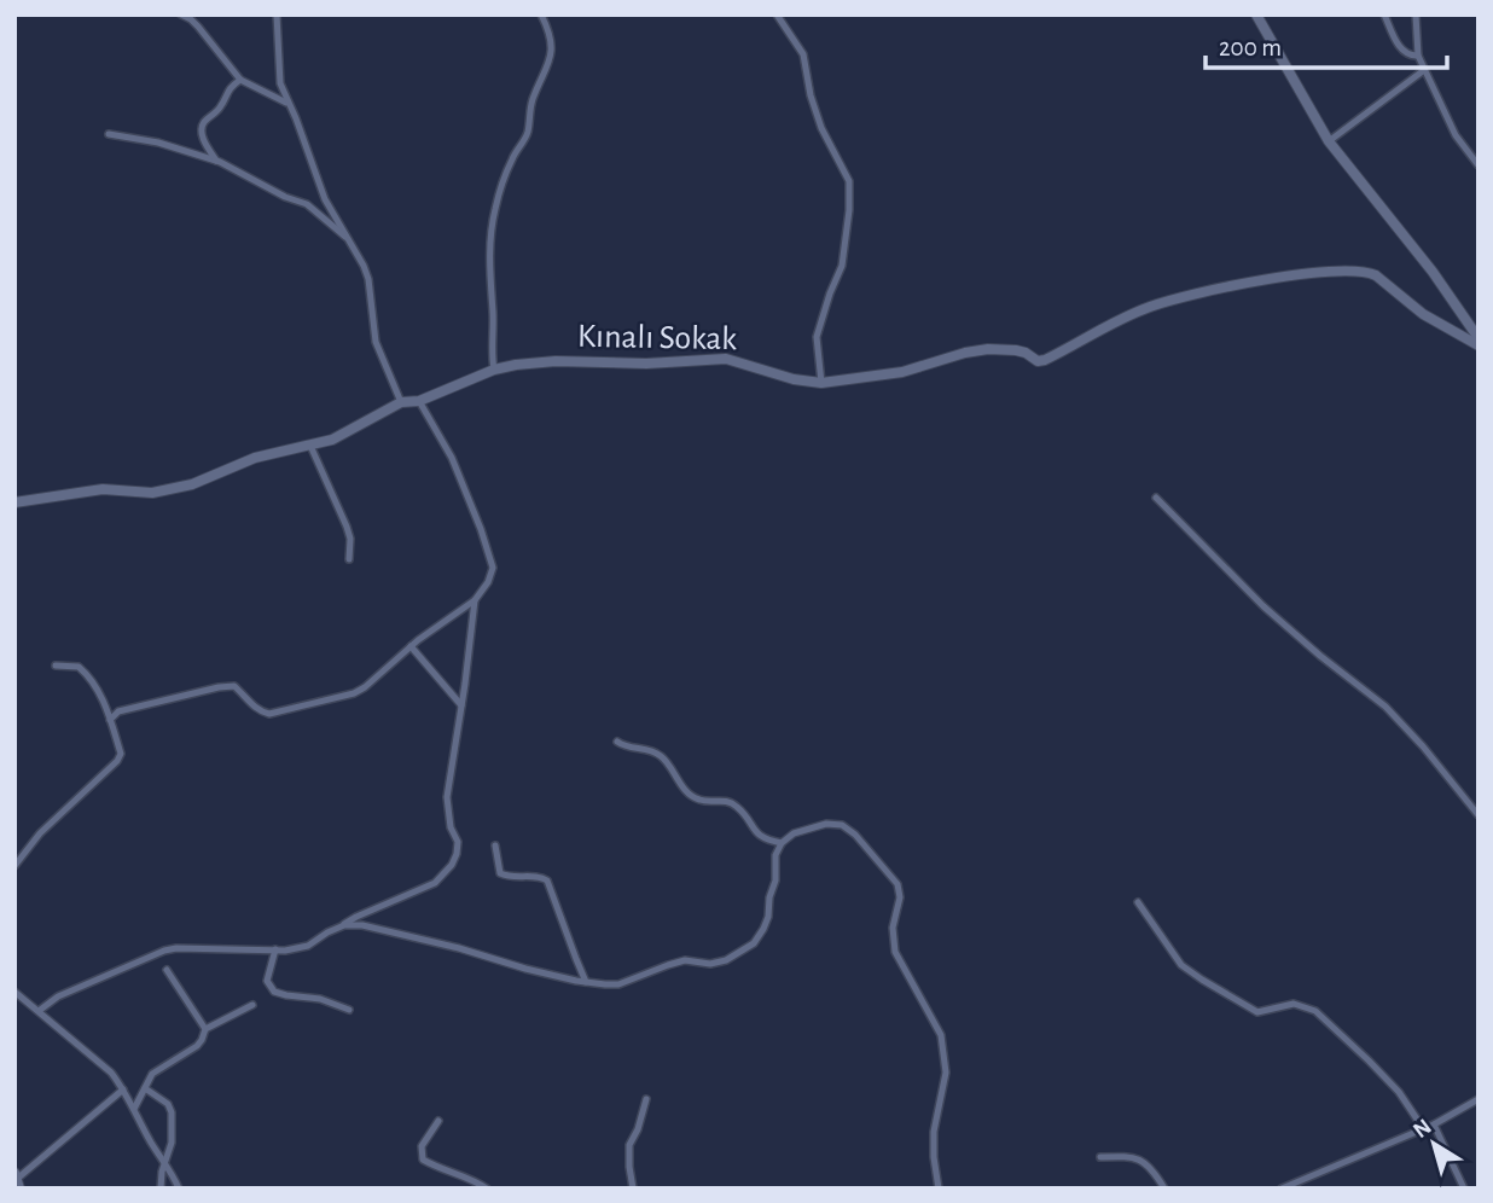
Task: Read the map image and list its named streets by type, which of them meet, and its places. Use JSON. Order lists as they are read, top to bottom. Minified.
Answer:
{"streets":{"street":["Kınalı Sokak"]},"scale_bar":"200 m","north":"top left"}
